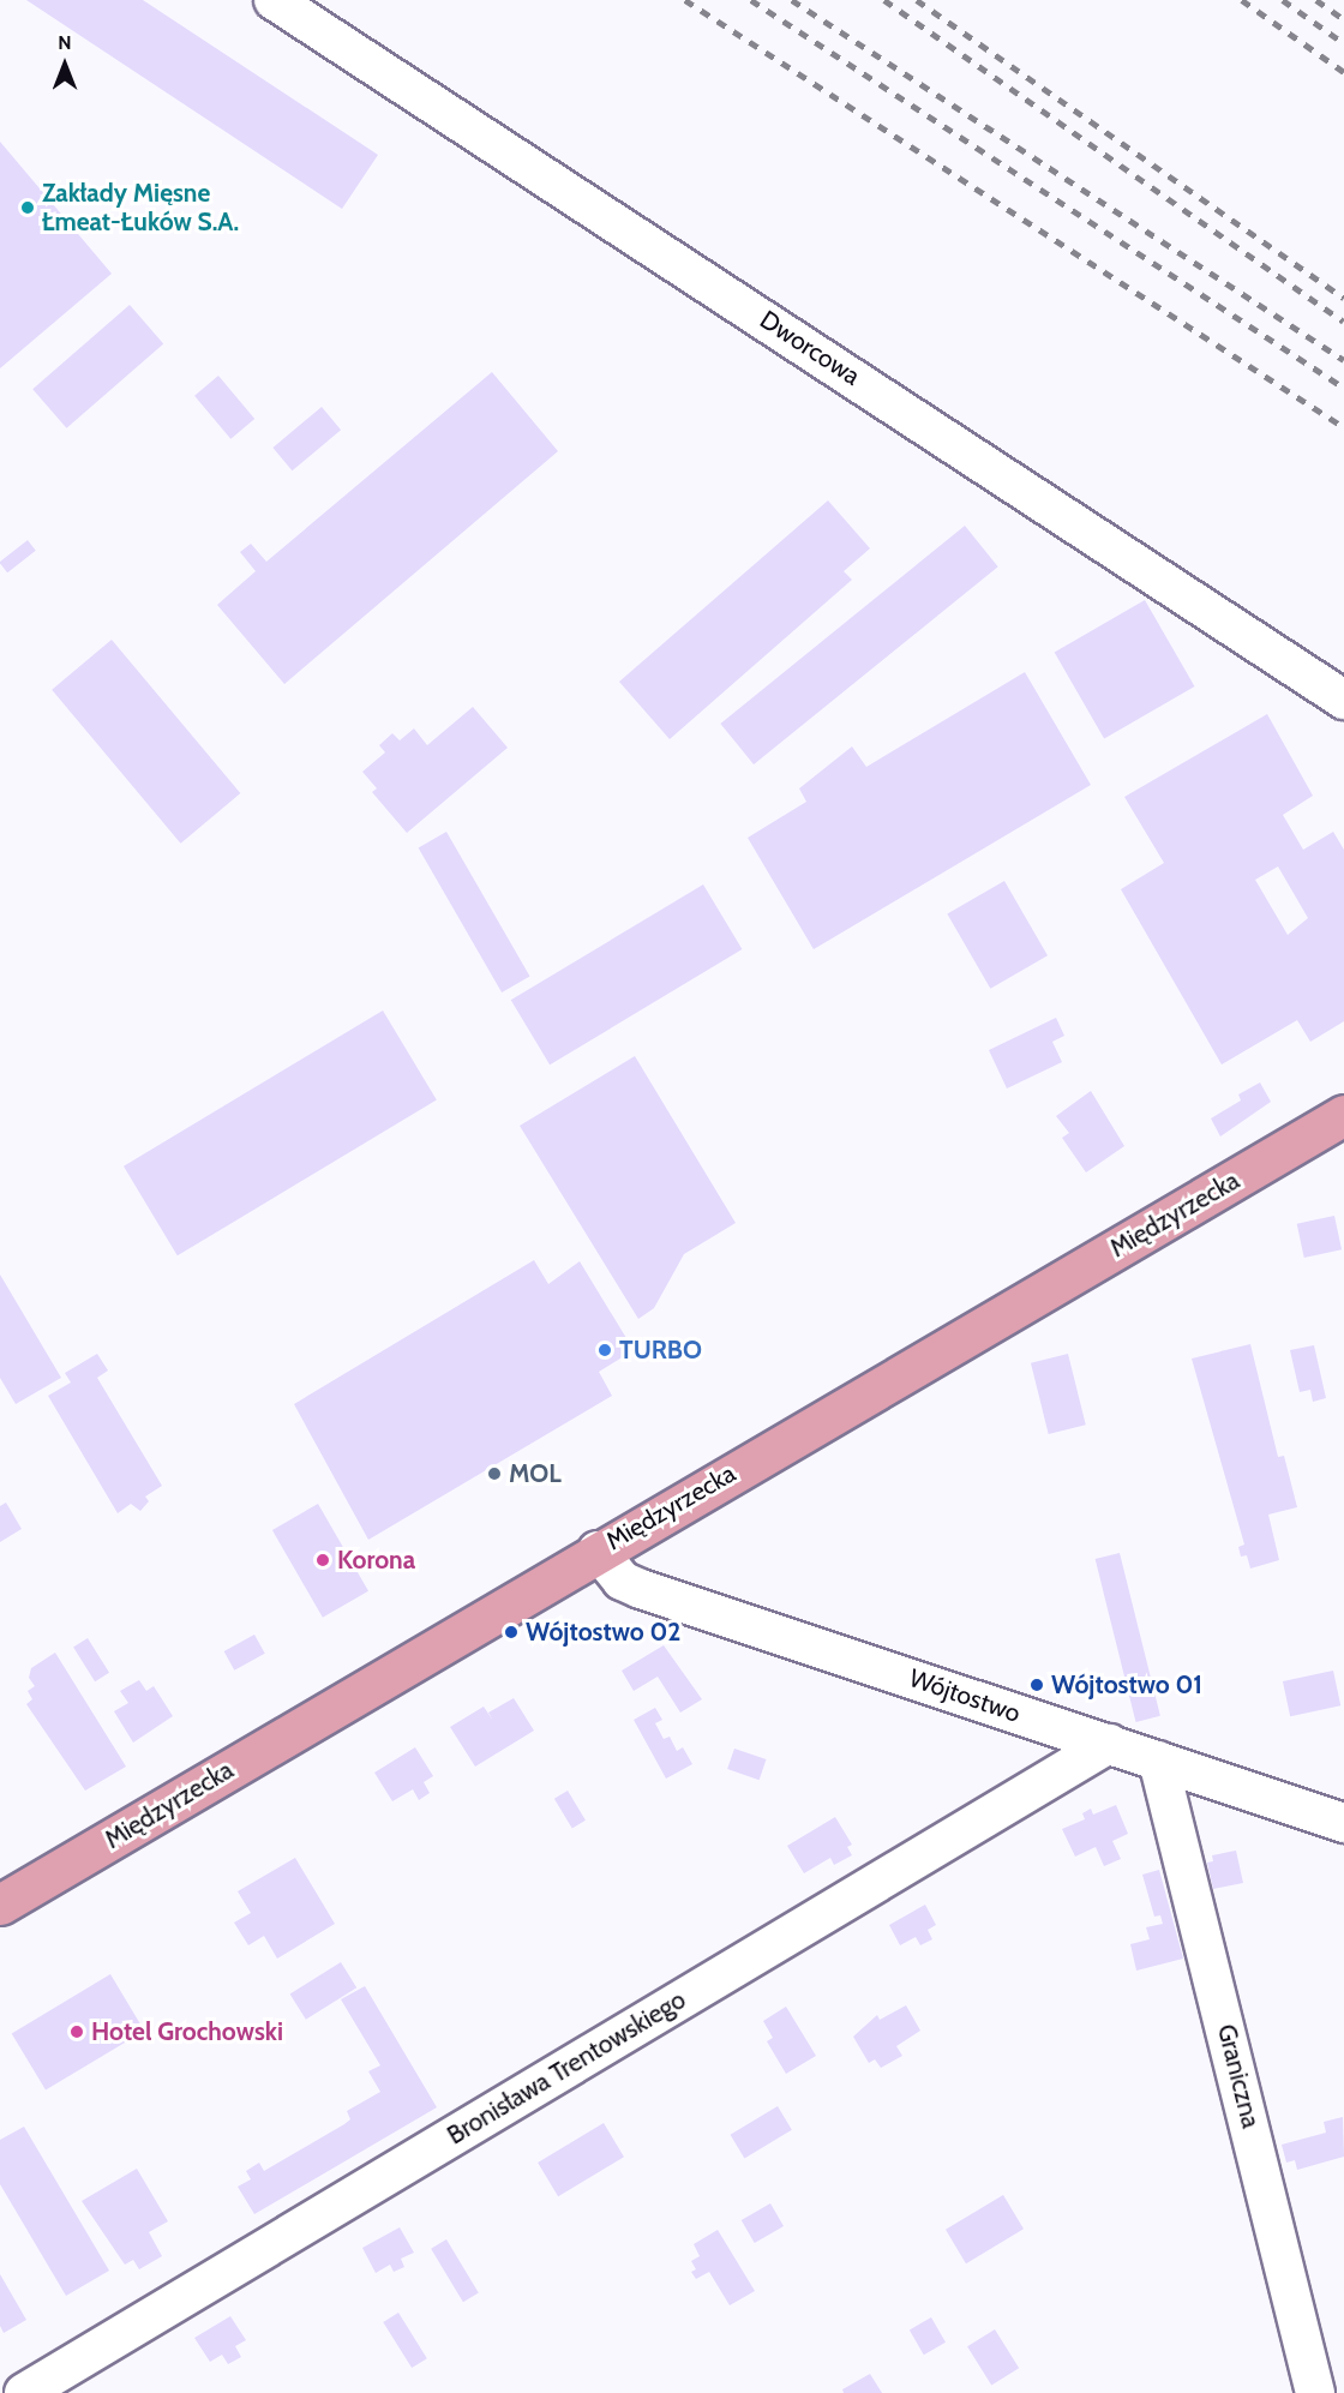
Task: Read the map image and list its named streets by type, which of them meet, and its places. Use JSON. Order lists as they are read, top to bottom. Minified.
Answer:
{"streets":{"main road":["Międzyrzecka"],"street":["Dworcowa","Wójtostwo","Bronisława Trentowskiego","Graniczna"]},"crossings":[["Międzyrzecka","Wójtostwo"],["Wójtostwo","Bronisława Trentowskiego"],["Wójtostwo","Graniczna"]],"places":["Zakłady Mięsne Łmeat-Łuków S.A.","TURBO","MOL","Korona","Wójtostwo 02","Wójtostwo 01","Hotel Grochowski"],"north":"top"}
